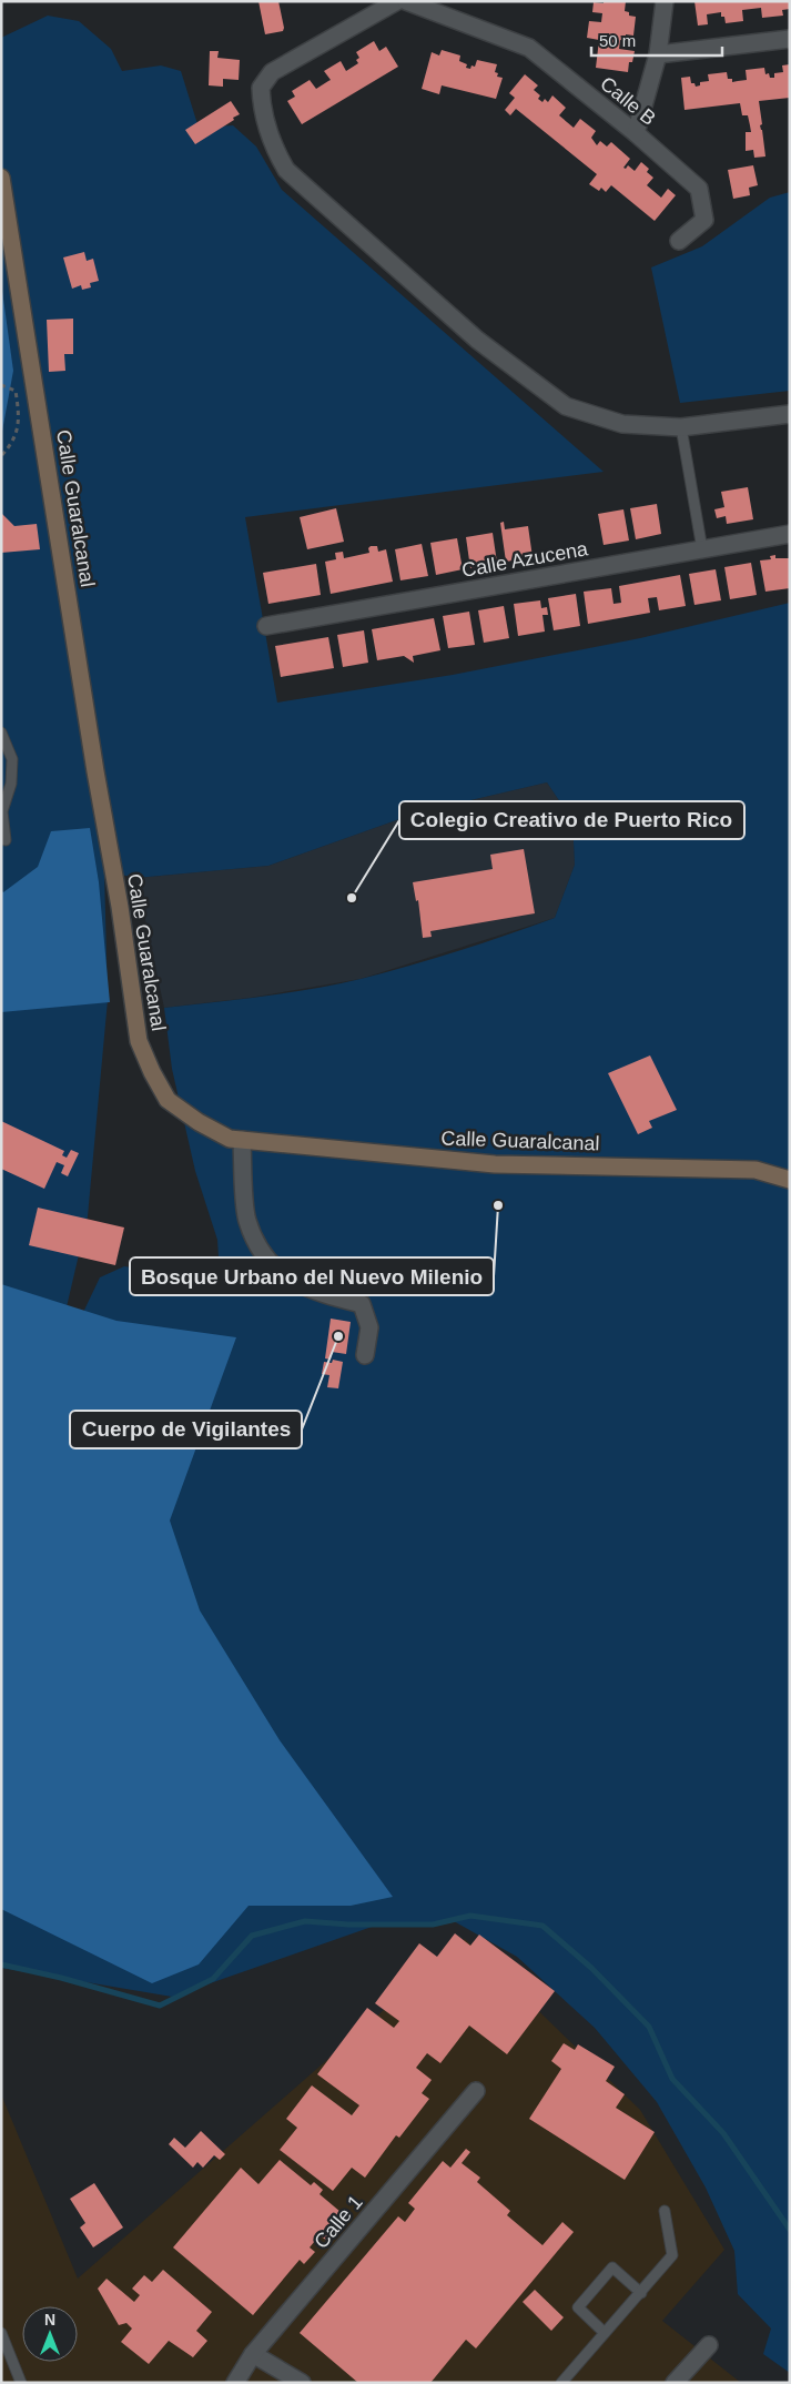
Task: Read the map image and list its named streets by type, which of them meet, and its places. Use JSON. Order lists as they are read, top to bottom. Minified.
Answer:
{"streets":{"street":["Calle B","Calle Guaralcanal","Calle Azucena","Calle 1"]},"places":["Colegio Creativo de Puerto Rico","Bosque Urbano del Nuevo Milenio","Cuerpo de Vigilantes"],"scale_bar":"50 m","north":"top"}
